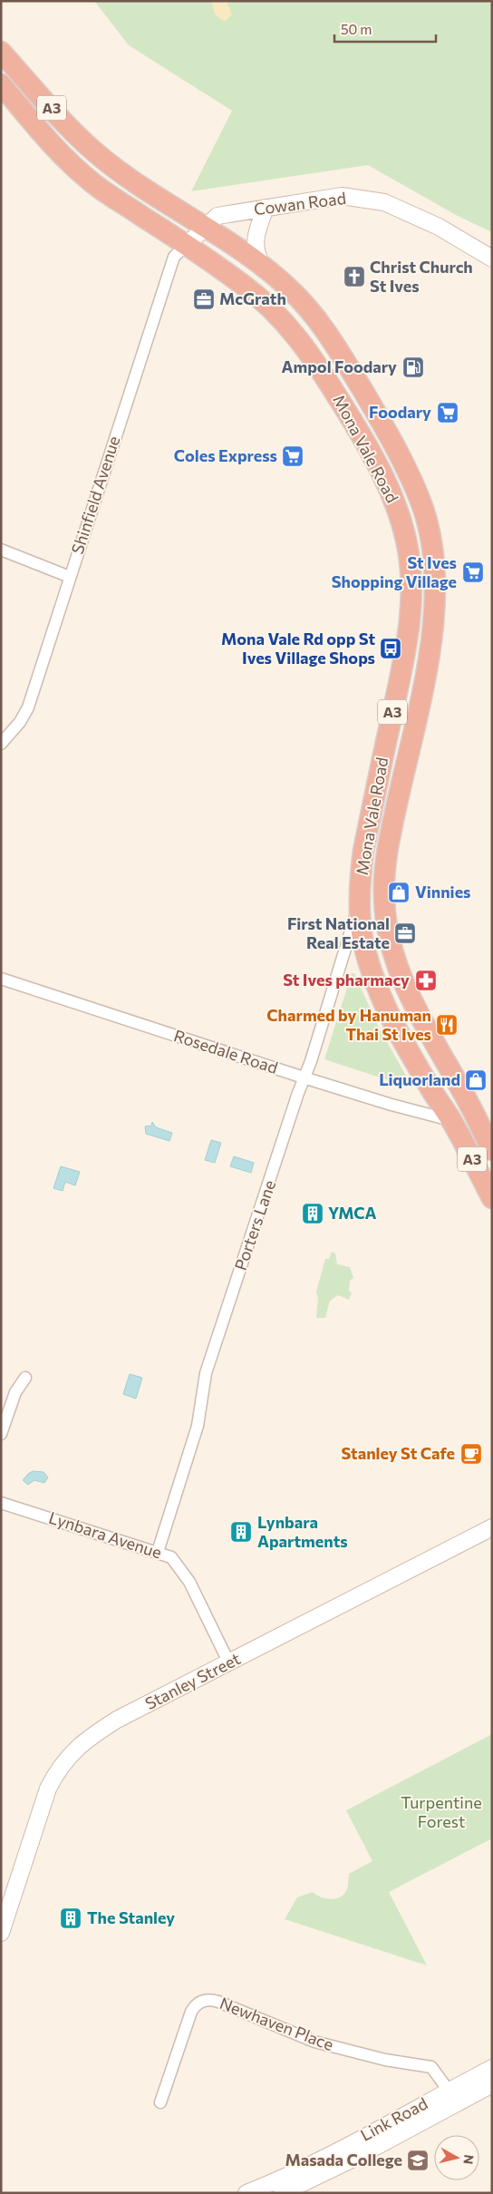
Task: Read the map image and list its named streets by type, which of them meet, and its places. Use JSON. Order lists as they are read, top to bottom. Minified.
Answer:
{"streets":{"highway":["A3","Mona Vale Road"],"street":["Cowan Road","Shinfield Avenue","Rosedale Road","Porters Lane","Lynbara Avenue","Stanley Street","Newhaven Place","Link Road"]},"crossings":[["Cowan Road","Mona Vale Road"],["Cowan Road","Shinfield Avenue"],["Mona Vale Road","Shinfield Avenue"],["Mona Vale Road","Rosedale Road"],["Mona Vale Road","Porters Lane"],["Rosedale Road","Porters Lane"],["Porters Lane","Lynbara Avenue"],["Lynbara Avenue","Stanley Street"],["Newhaven Place","Link Road"]],"parks":["Turpentine Forest"],"places":{"church":["Christ Church St Ives"],"office":["McGrath","First National Real Estate"],"fuel station":["Ampol Foodary"],"supermarket":["Foodary","Coles Express","St Ives Shopping Village"],"bus stop":["Mona Vale Rd opp St Ives Village Shops"],"shop":["Vinnies","Liquorland"],"pharmacy":["St Ives pharmacy"],"restaurant":["Charmed by Hanuman Thai St Ives"],"building":["YMCA","Lynbara Apartments","The Stanley"],"cafe":["Stanley St Cafe"],"school or university":["Masada College"]},"scale_bar":"50 m","north":"right"}
